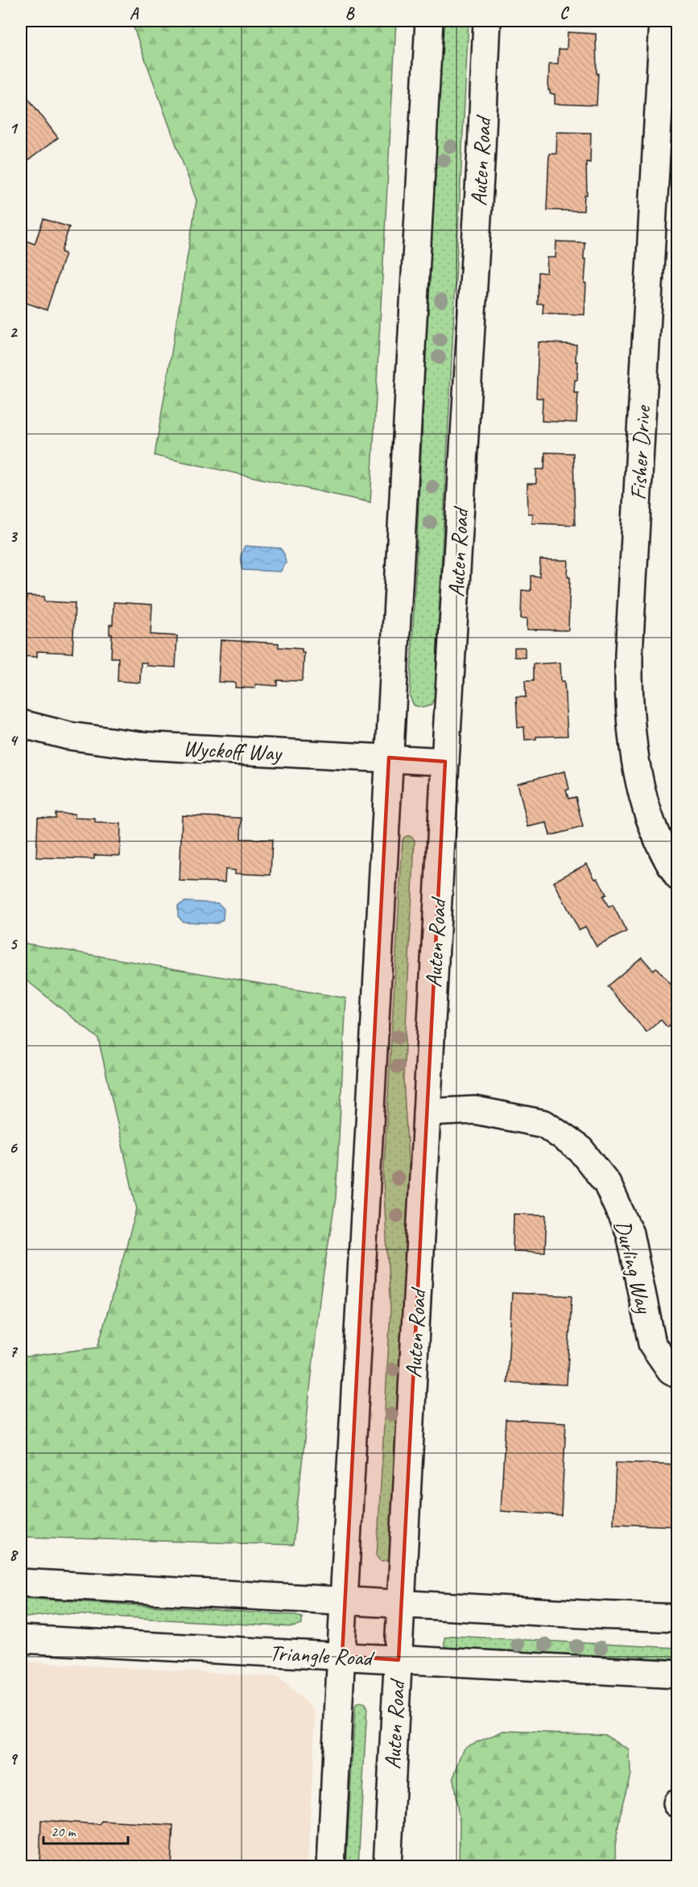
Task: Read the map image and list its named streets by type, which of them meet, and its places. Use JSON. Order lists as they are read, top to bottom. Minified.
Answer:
{"streets":{"street":["Auten Road","Fisher Drive","Wyckoff Way","Durling Way","Triangle Road"]},"crossings":[["Auten Road","Wyckoff Way"],["Auten Road","Durling Way"],["Auten Road","Triangle Road"]],"scale_bar":"20 m","grid":{"columns":["A","B","C"],"rows":["1","2","3","4","5","6","7","8","9"]}}
